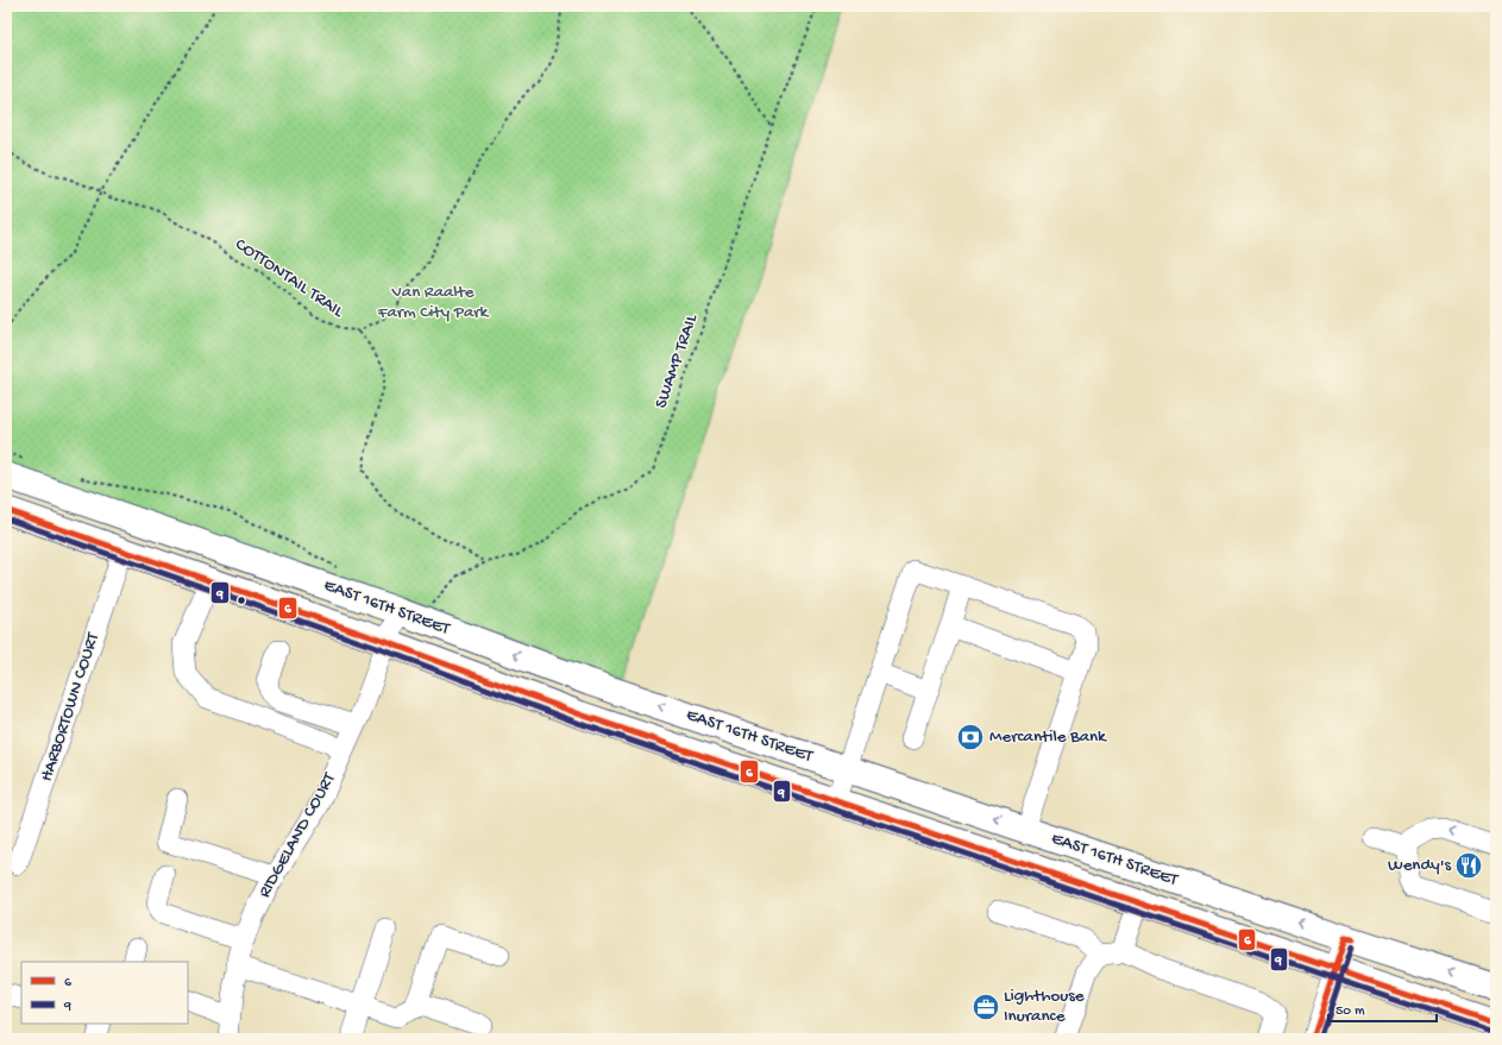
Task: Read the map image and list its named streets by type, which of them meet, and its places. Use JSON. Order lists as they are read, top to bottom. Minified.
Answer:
{"streets":{"main road":["EAST 16TH STREET"],"street":["HARBORTOWN COURT","RIDGELAND COURT"],"path":["COTTONTAIL TRAIL","SWAMP TRAIL"]},"crossings":[["EAST 16TH STREET","HARBORTOWN COURT"],["EAST 16TH STREET","RIDGELAND COURT"]],"parks":["Van Raalte Farm City Park"],"places":{"bank":["Mercantile Bank"],"restaurant":["Wendy's"],"office":["Lighthouse Inurance"]},"lines":["transit line 6","transit line 9"],"legend":["6","9"],"scale_bar":"50 m"}
